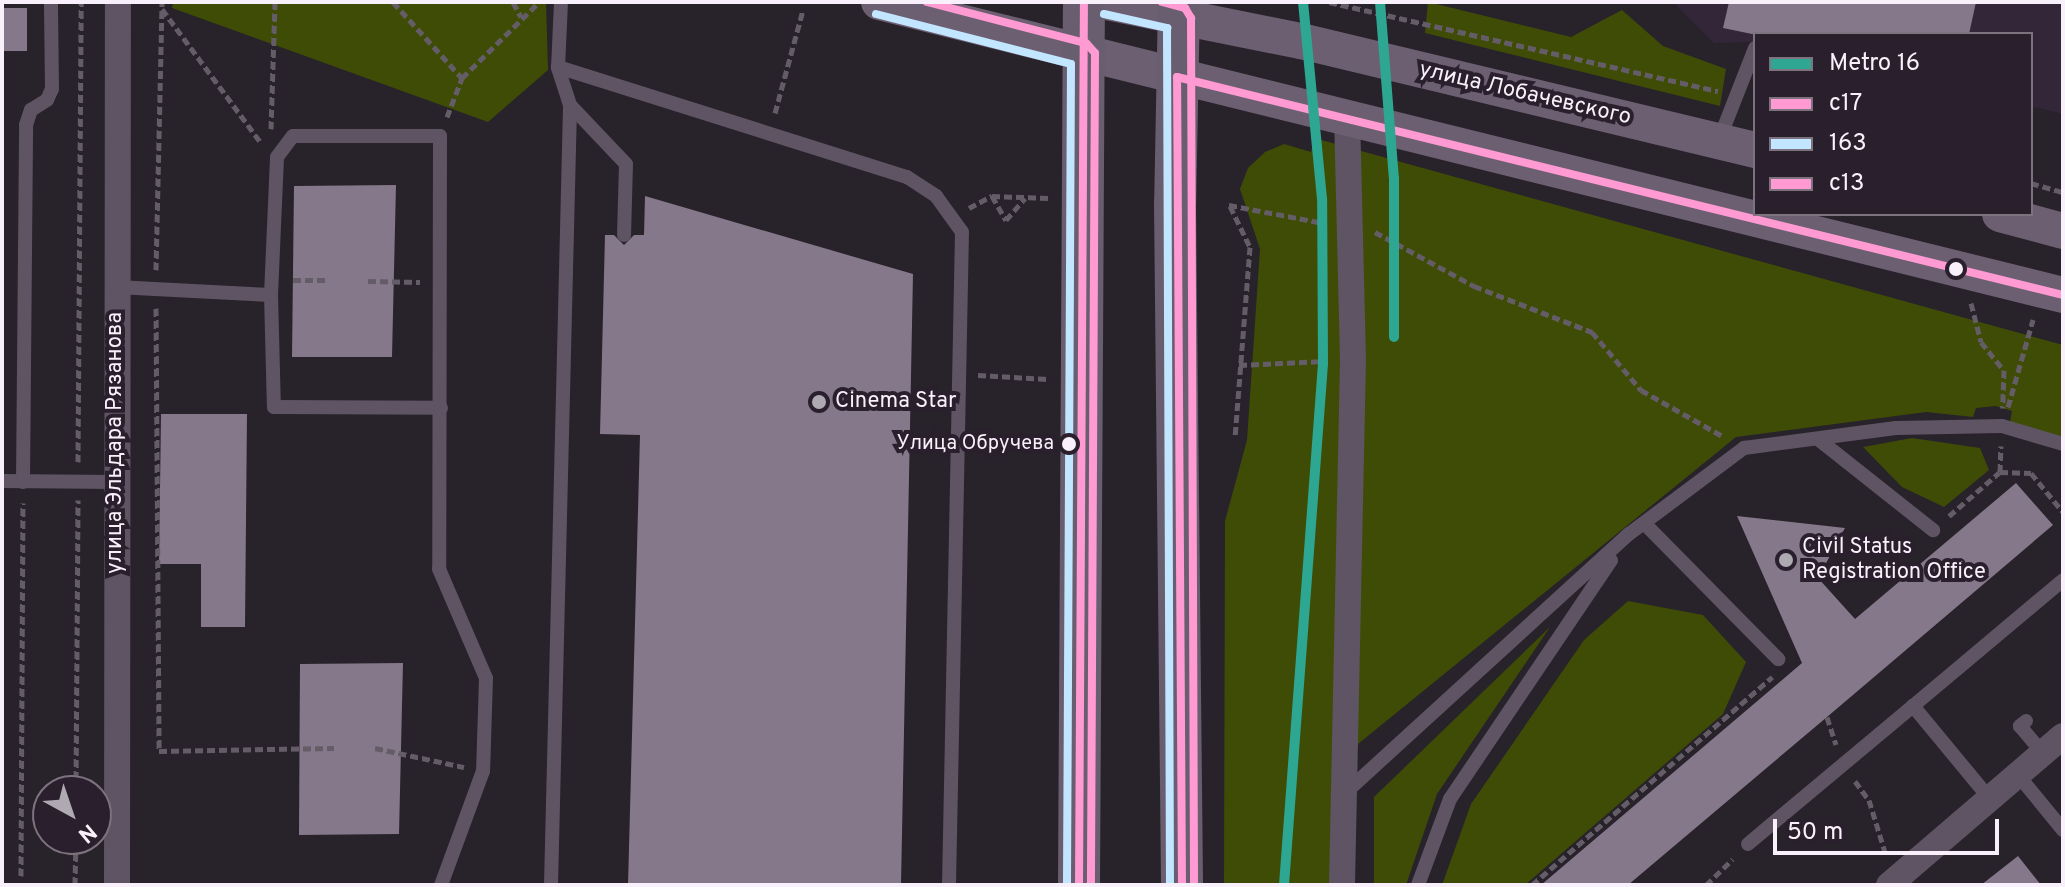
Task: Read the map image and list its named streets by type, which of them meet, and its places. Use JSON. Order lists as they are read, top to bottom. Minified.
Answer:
{"streets":{"main road":["улица Лобачевского"],"street":["улица Эльдара Рязанова"]},"places":["Cinema Star","Улица Обручева","Civil Status Registration Office"],"lines":["metro line 16","transit line с17","transit line с13","transit line 163"],"legend":["Metro 16","с17","163","с13"],"scale_bar":"50 m","north":"bottom right"}
